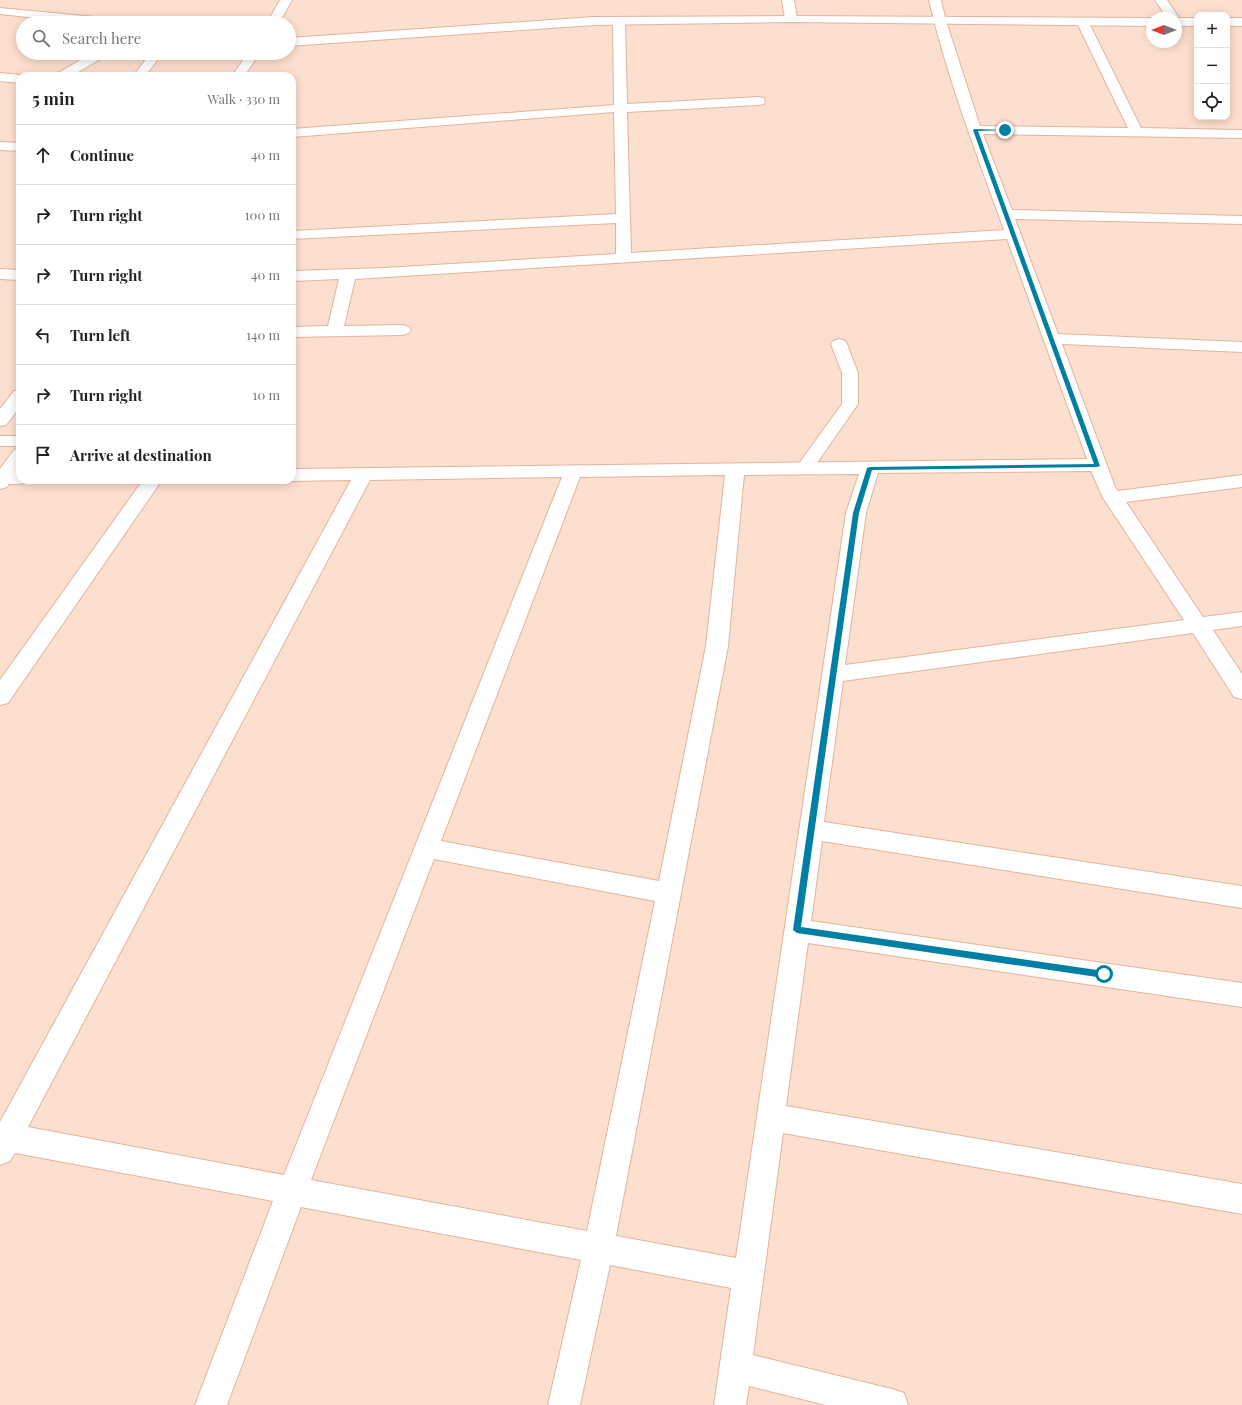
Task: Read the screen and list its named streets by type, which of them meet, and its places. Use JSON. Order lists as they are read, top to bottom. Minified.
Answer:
{"north":"left","page":{"map_buttons":["+","−"],"search":"Search here","heading":["5 min","Walk · 330 m"],"list":[["Continue","40 m"],["Turn right","100 m"],["Turn right","40 m"],["Turn left","140 m"],["Turn right","10 m"],"Arrive at destination"]}}
